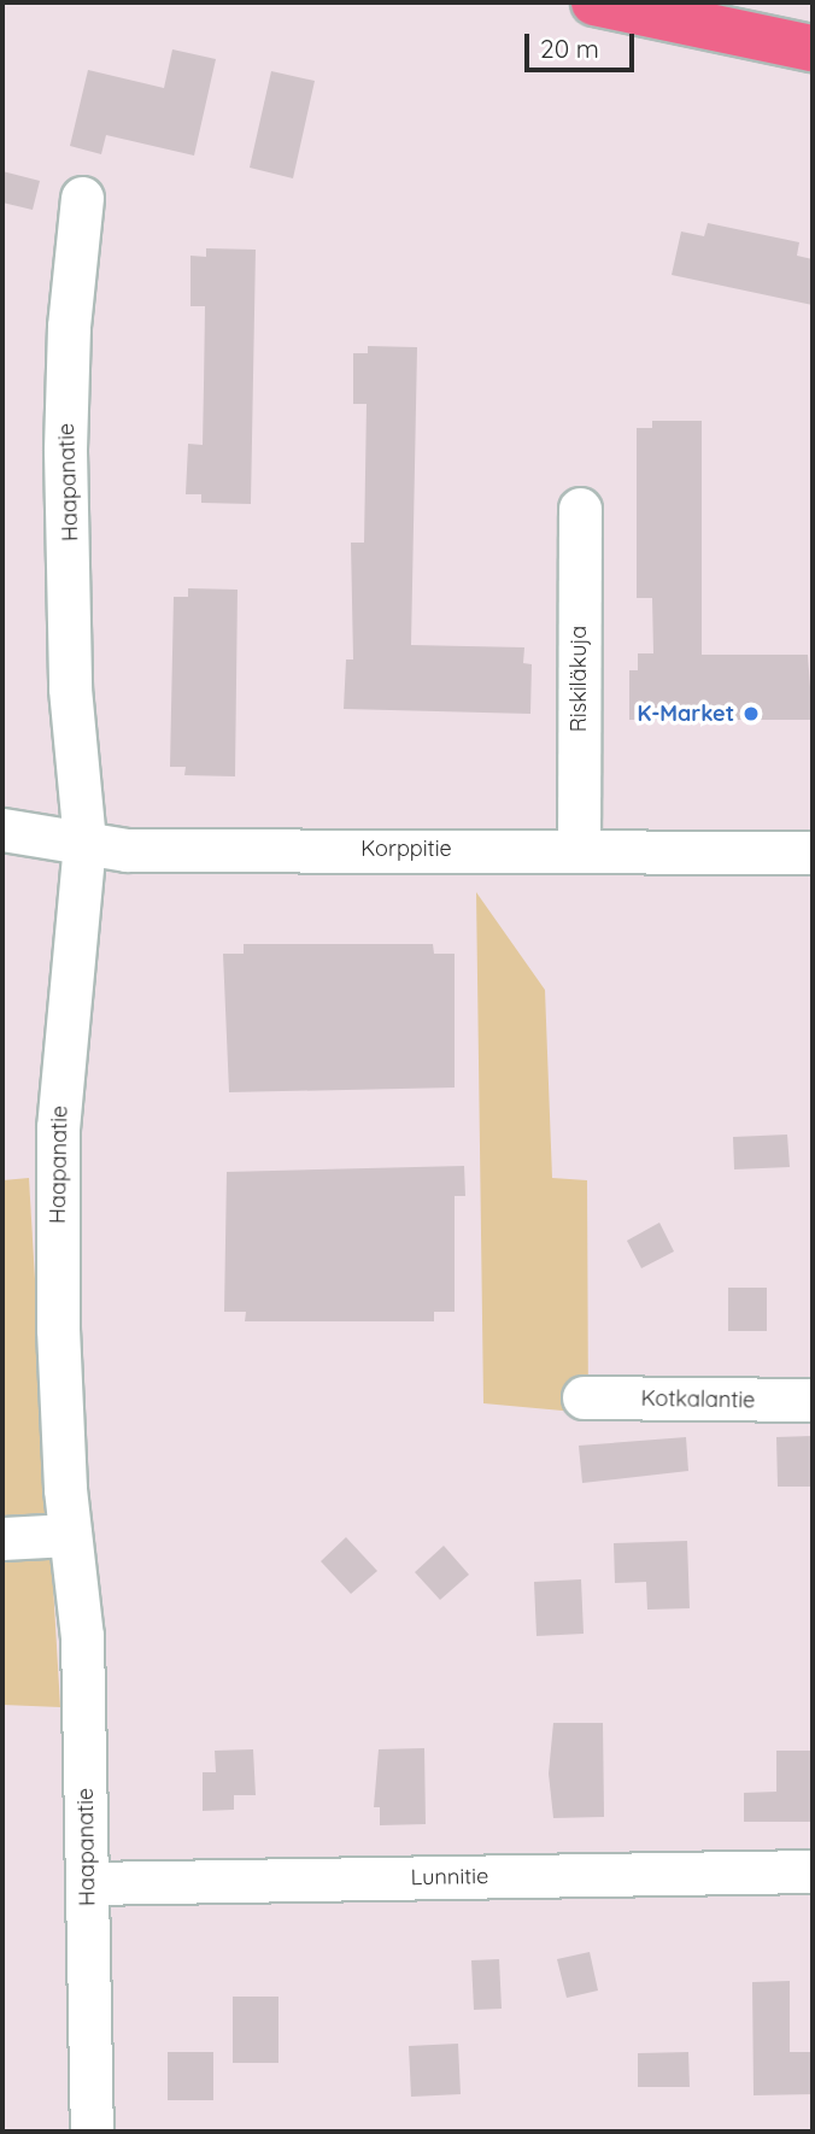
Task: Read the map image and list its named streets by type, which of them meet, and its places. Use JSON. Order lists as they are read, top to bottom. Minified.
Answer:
{"streets":{"street":["Haapanatie","Riskiläkuja","Korppitie","Kotkalantie","Lunnitie"]},"crossings":[["Haapanatie","Korppitie"],["Haapanatie","Lunnitie"],["Riskiläkuja","Korppitie"]],"places":["K-Market"],"scale_bar":"20 m"}
